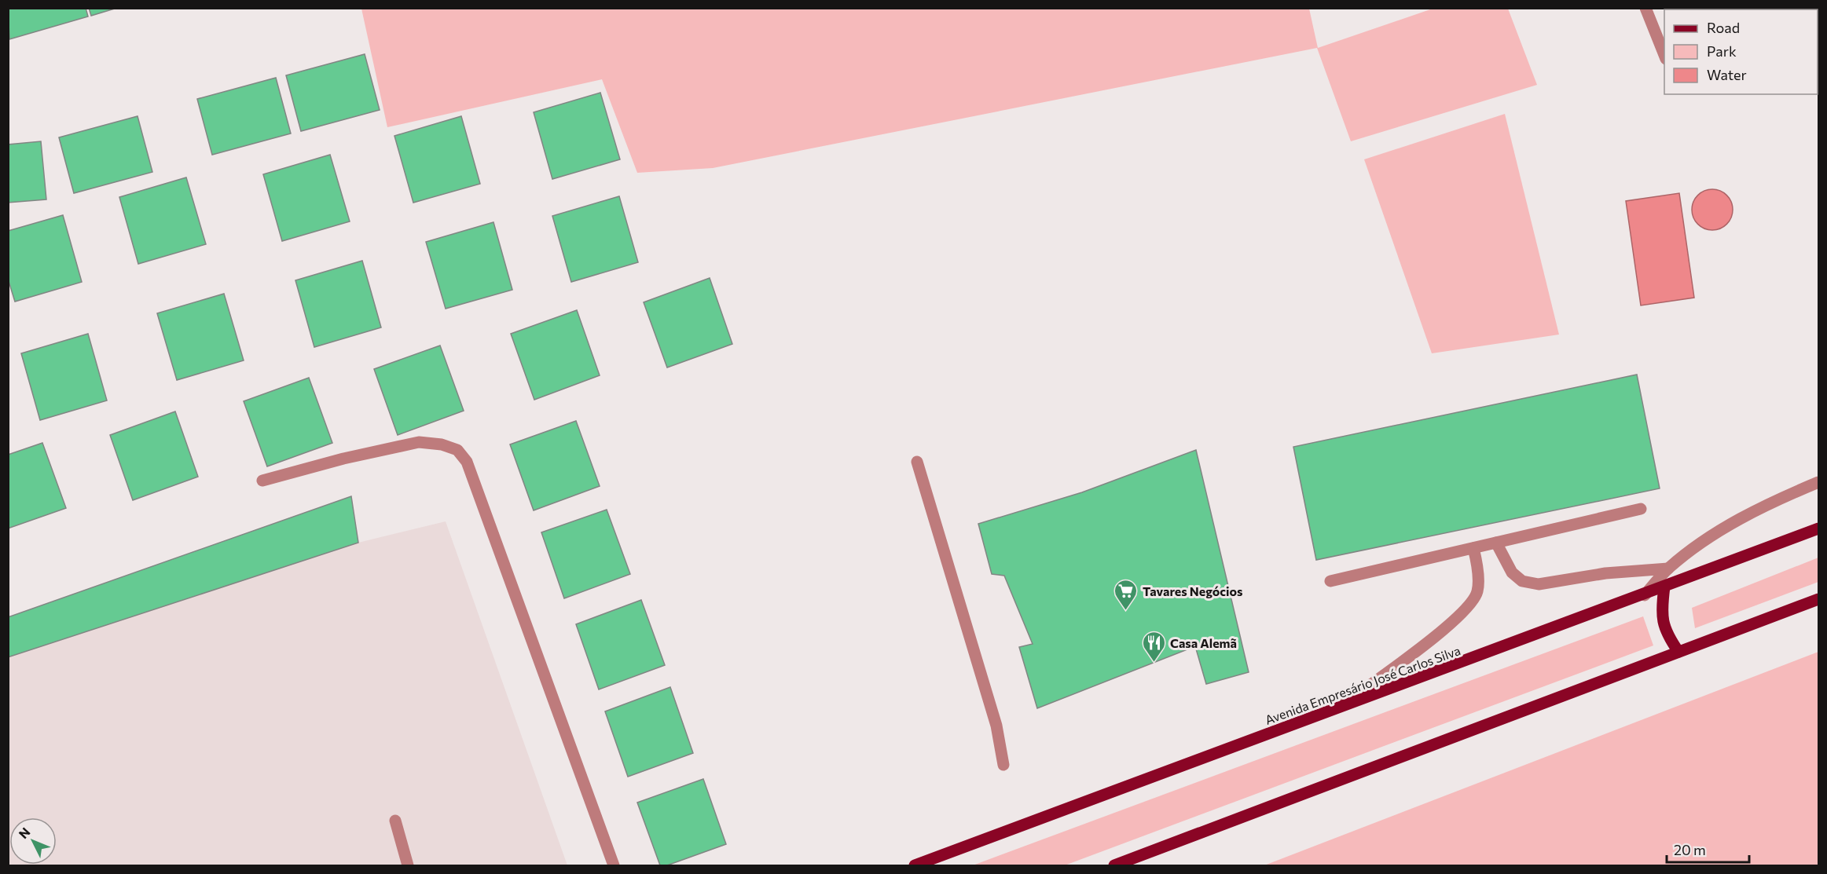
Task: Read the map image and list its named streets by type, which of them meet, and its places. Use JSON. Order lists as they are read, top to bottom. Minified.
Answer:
{"streets":{"main road":["Avenida Empresário José Carlos Silva"]},"places":{"supermarket":["Tavares Negócios"],"restaurant":["Casa Alemã"]},"legend":["Road","Park","Water"],"scale_bar":"20 m","north":"top left"}
